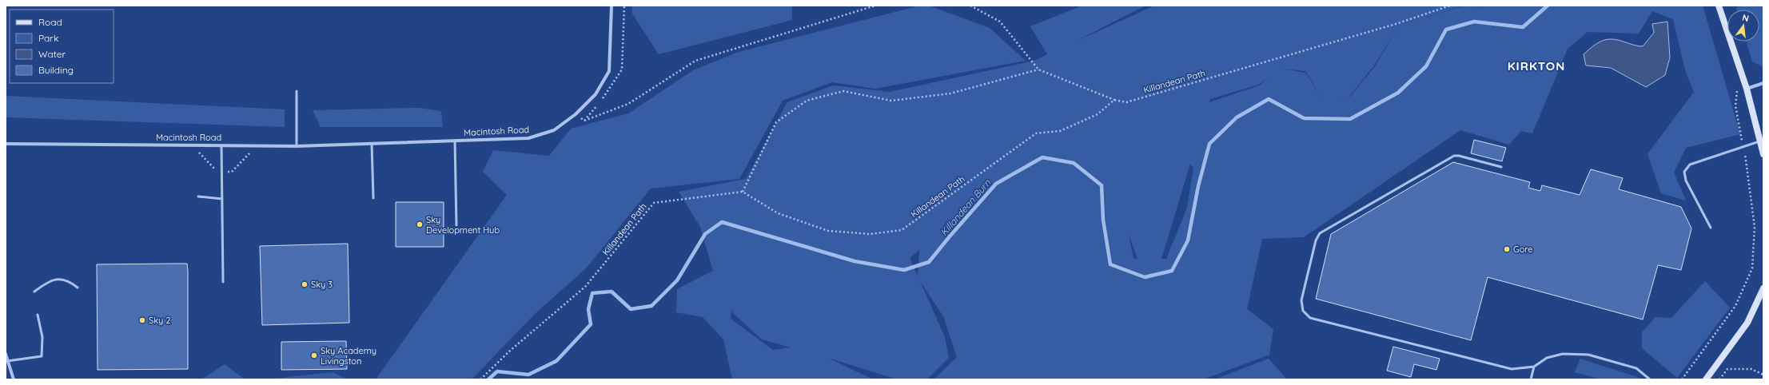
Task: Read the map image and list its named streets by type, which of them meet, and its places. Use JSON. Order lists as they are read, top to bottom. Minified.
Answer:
{"streets":{"street":["Macintosh Road"],"path":["Killandean Path"]},"districts":["KIRKTON"],"water":["Killandean Burn"],"places":["Sky Development Hub","Gore","Sky 3","Sky 2","Sky Academy Livingston"],"legend":["Road","Park","Water","Building"],"north":"top"}
